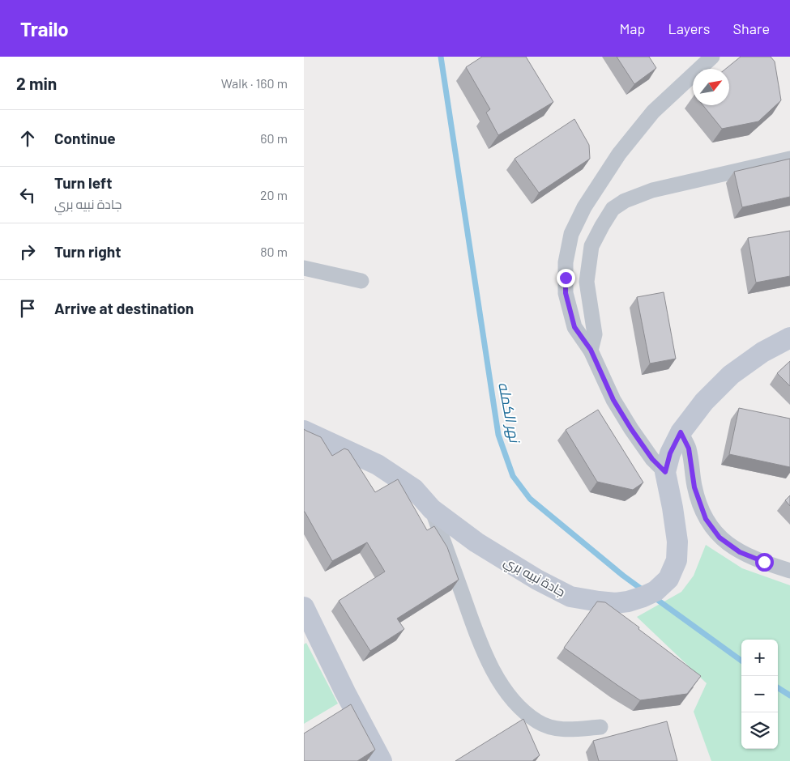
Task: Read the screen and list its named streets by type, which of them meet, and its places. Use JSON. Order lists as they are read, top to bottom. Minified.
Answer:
{"streets":{"street":["جادة نبيه بري"]},"water":["نهر الكمله"],"north":"top right","page":{"header":"Trailo","nav":["Map","Layers","Share"],"heading":["2 min","Walk · 160 m"],"list":[["Continue","60 m"],["Turn left","جادة نبيه بري","20 m"],["Turn right","80 m"],"Arrive at destination"],"map_buttons":["+","−"]}}
